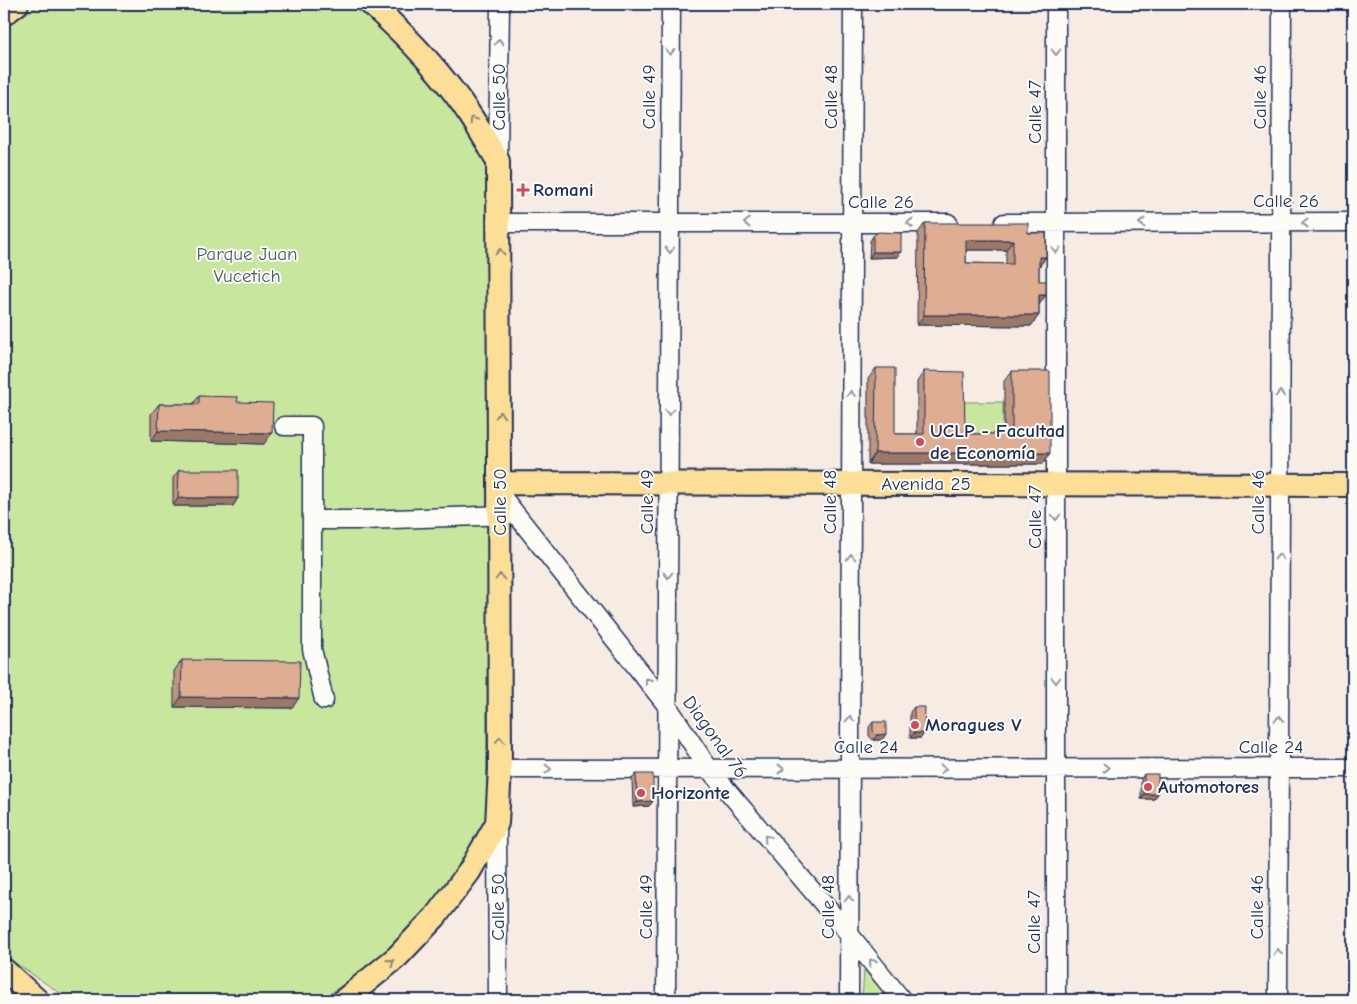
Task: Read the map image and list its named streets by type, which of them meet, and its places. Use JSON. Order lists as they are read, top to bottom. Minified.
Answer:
{"streets":{"main road":["Calle 50","Avenida 25"],"street":["Calle 49","Calle 48","Calle 46","Calle 47","Calle 26","Diagonal 76","Calle 24"]},"crossings":[["Calle 50","Calle 26"],["Calle 50","Avenida 25"],["Calle 50","Diagonal 76"],["Calle 50","Calle 24"],["Calle 49","Calle 26"],["Calle 49","Avenida 25"],["Calle 49","Diagonal 76"],["Calle 49","Calle 24"],["Calle 48","Calle 26"],["Calle 48","Avenida 25"],["Calle 48","Diagonal 76"],["Calle 48","Calle 24"],["Calle 46","Calle 26"],["Calle 46","Avenida 25"],["Calle 46","Calle 24"],["Calle 47","Calle 26"],["Calle 47","Avenida 25"],["Calle 47","Calle 24"],["Avenida 25","Diagonal 76"],["Diagonal 76","Calle 24"]],"one_way":["Calle 50","Calle 49","Calle 48","Calle 46","Calle 47","Calle 26","Diagonal 76","Calle 24"],"parks":["Parque Juan Vucetich"],"places":{"health":["Romani"],"other":["UCLP - Facultad de Economía","Moragues V","Automotores","Horizonte"]}}
